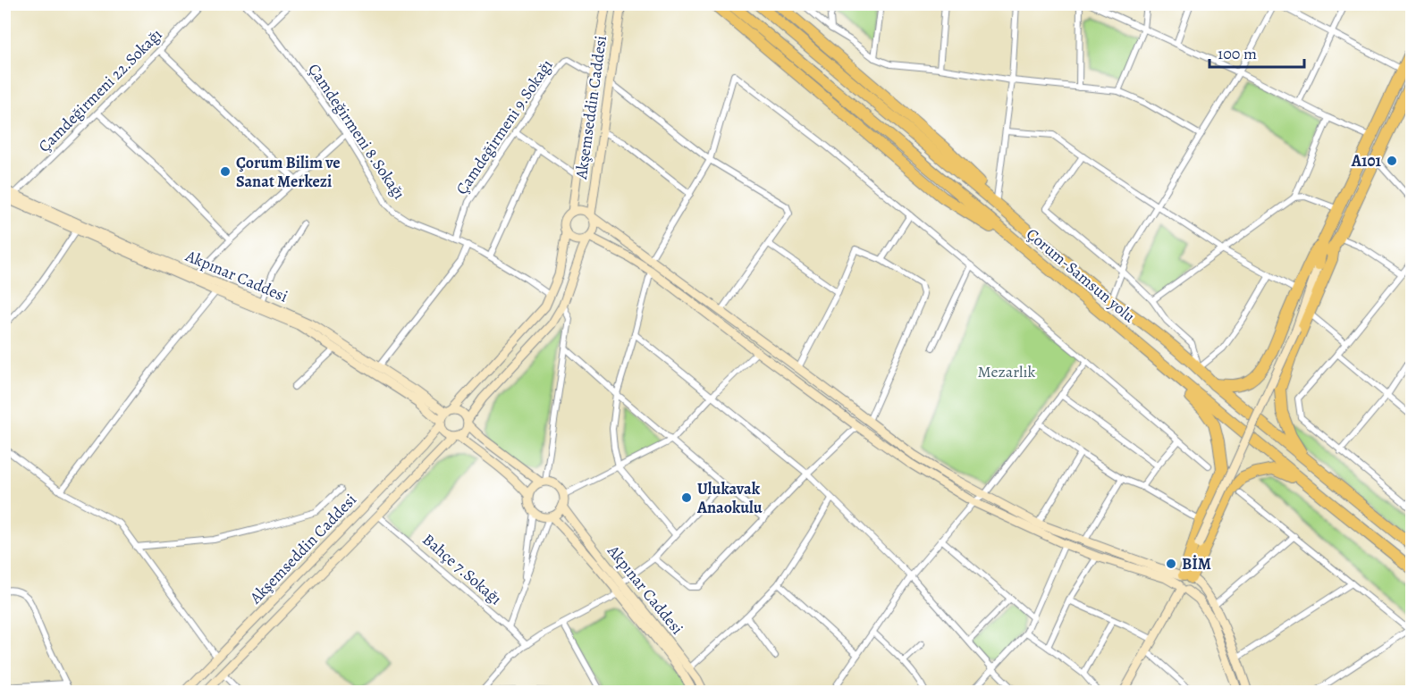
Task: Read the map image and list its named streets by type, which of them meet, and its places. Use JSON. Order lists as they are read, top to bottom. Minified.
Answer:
{"streets":{"highway":["Çorum-Samsun yolu"],"street":["Çamdeğirmeni 22.Sokağı","Akşemseddin Caddesi","Çamdeğirmeni 9.Sokağı","Çamdeğirmeni 8.Sokağı","Akpınar Caddesi","Bahçe 7.Sokağı"]},"crossings":[["Çamdeğirmeni 22.Sokağı","Akpınar Caddesi"],["Akşemseddin Caddesi","Çamdeğirmeni 9.Sokağı"],["Akşemseddin Caddesi","Akpınar Caddesi"],["Akşemseddin Caddesi","Bahçe 7.Sokağı"],["Çamdeğirmeni 9.Sokağı","Çamdeğirmeni 8.Sokağı"]],"parks":["Mezarlık"],"places":["A101","Çorum Bilim ve Sanat Merkezi","Ulukavak Anaokulu","BİM"],"scale_bar":"100 m"}
